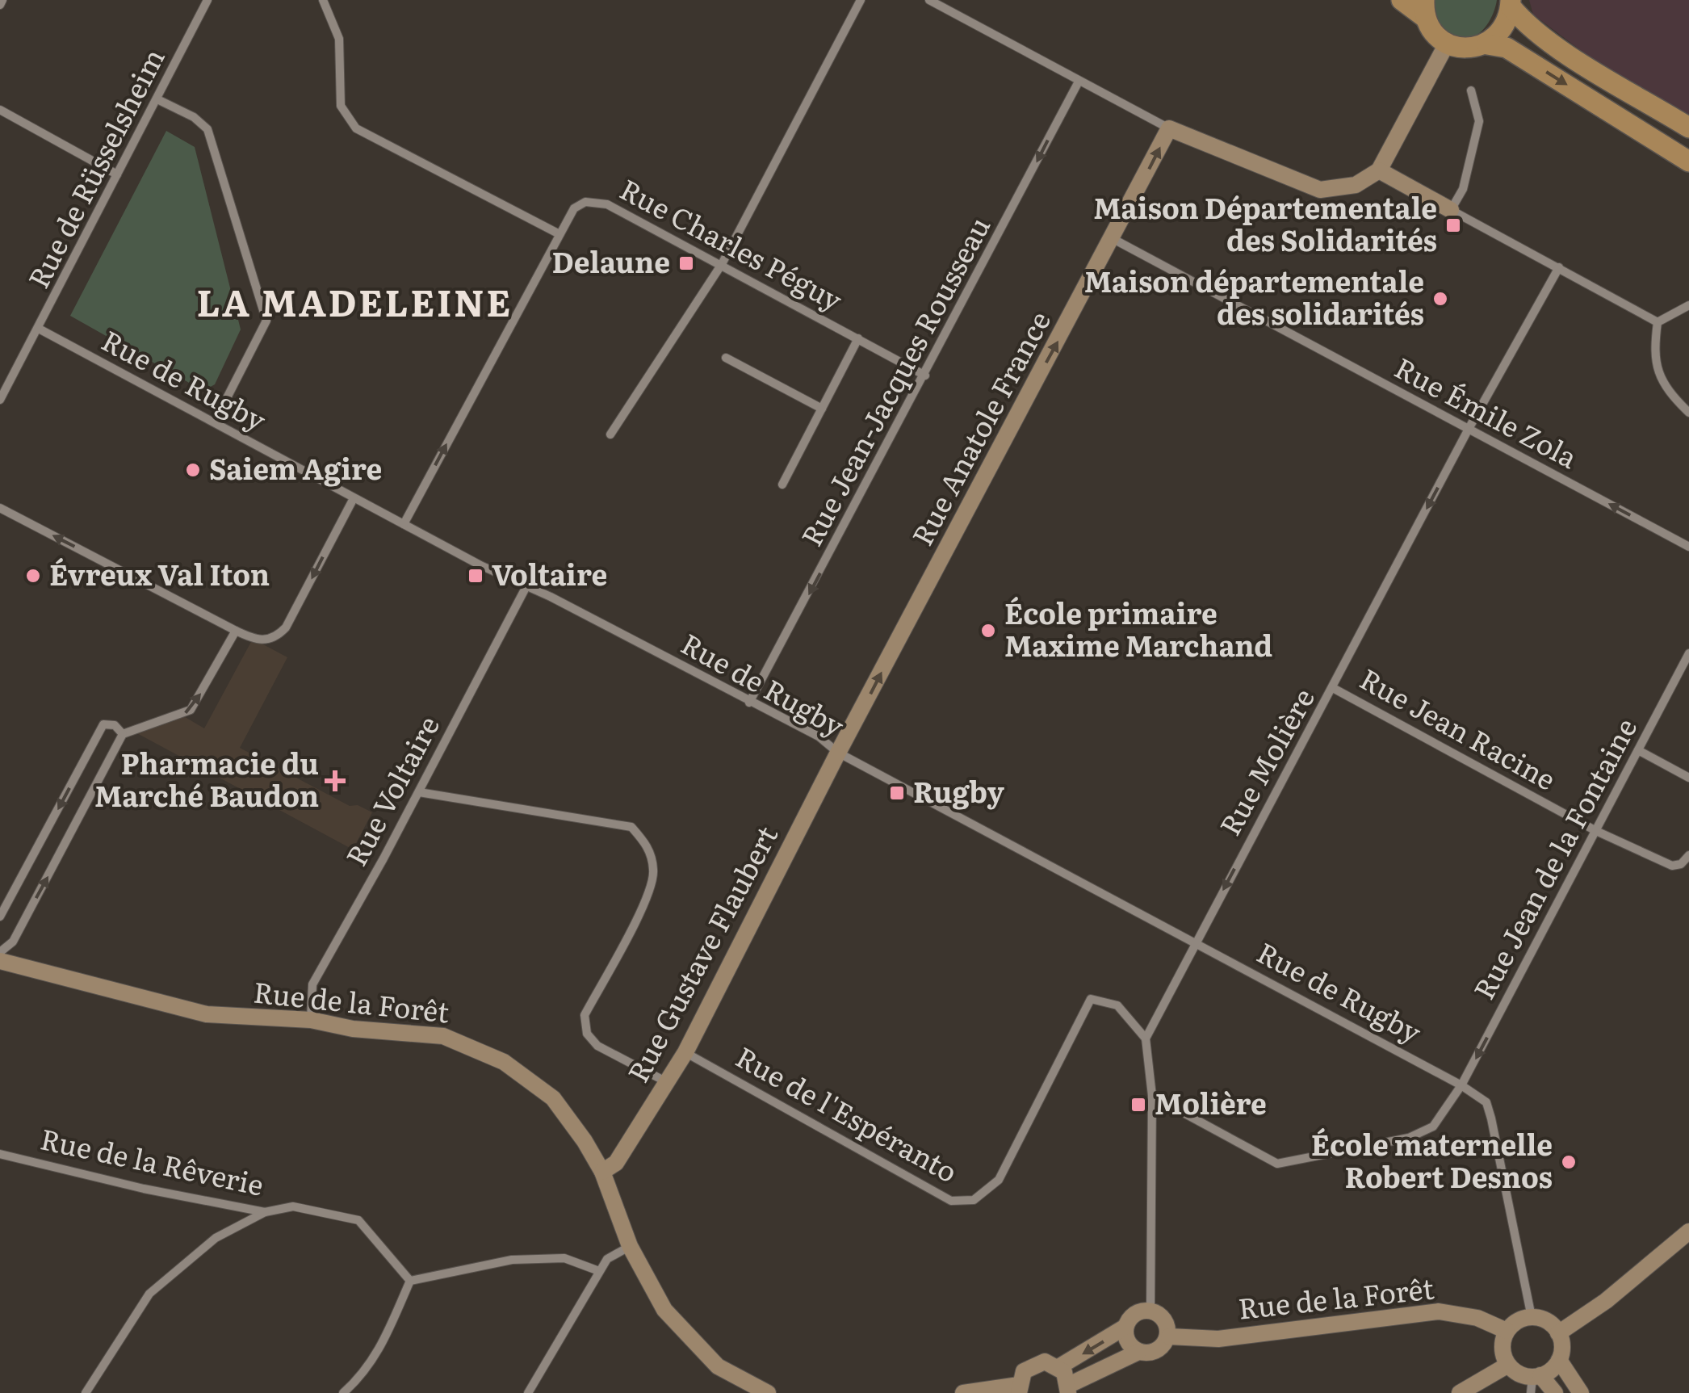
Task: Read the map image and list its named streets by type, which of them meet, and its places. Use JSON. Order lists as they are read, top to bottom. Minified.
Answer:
{"streets":{"street":["Rue de Rüsselsheim","Rue Charles Péguy","Rue de Rugby","Rue Jean-Jacques Rousseau","Rue Émile Zola","Rue Anatole France","Rue Jean Racine","Rue Molière","Rue Voltaire","Rue Jean de la Fontaine","Rue Gustave Flaubert","Rue de la Forêt","Rue de l'Espéranto","Rue de la Rêverie"]},"crossings":[["Rue de Rüsselsheim","Rue de Rugby"],["Rue Charles Péguy","Rue de Rugby"],["Rue Charles Péguy","Rue Jean-Jacques Rousseau"],["Rue de Rugby","Rue Jean-Jacques Rousseau"],["Rue de Rugby","Rue Anatole France"],["Rue de Rugby","Rue Molière"],["Rue de Rugby","Rue Voltaire"],["Rue de Rugby","Rue Jean de la Fontaine"],["Rue de Rugby","Rue Gustave Flaubert"],["Rue de Rugby","Rue de la Forêt"],["Rue Émile Zola","Rue Anatole France"],["Rue Émile Zola","Rue Molière"],["Rue Anatole France","Rue Gustave Flaubert"],["Rue Jean Racine","Rue Molière"],["Rue Jean Racine","Rue Jean de la Fontaine"],["Rue Molière","Rue de l'Espéranto"],["Rue Voltaire","Rue de la Forêt"],["Rue Gustave Flaubert","Rue de la Forêt"],["Rue Gustave Flaubert","Rue de l'Espéranto"]],"one_way":["Rue Charles Péguy","Rue Jean-Jacques Rousseau","Rue Émile Zola","Rue Anatole France","Rue Molière"],"districts":["LA MADELEINE"],"places":{"transit":["Maison Départementale des Solidarités","Delaune","Voltaire","Rugby","Molière"],"other":["Maison départementale des solidarités","Saiem Agire","Évreux Val Iton","École primaire Maxime Marchand","École maternelle Robert Desnos"],"health":["Pharmacie du Marché Baudon"]}}
